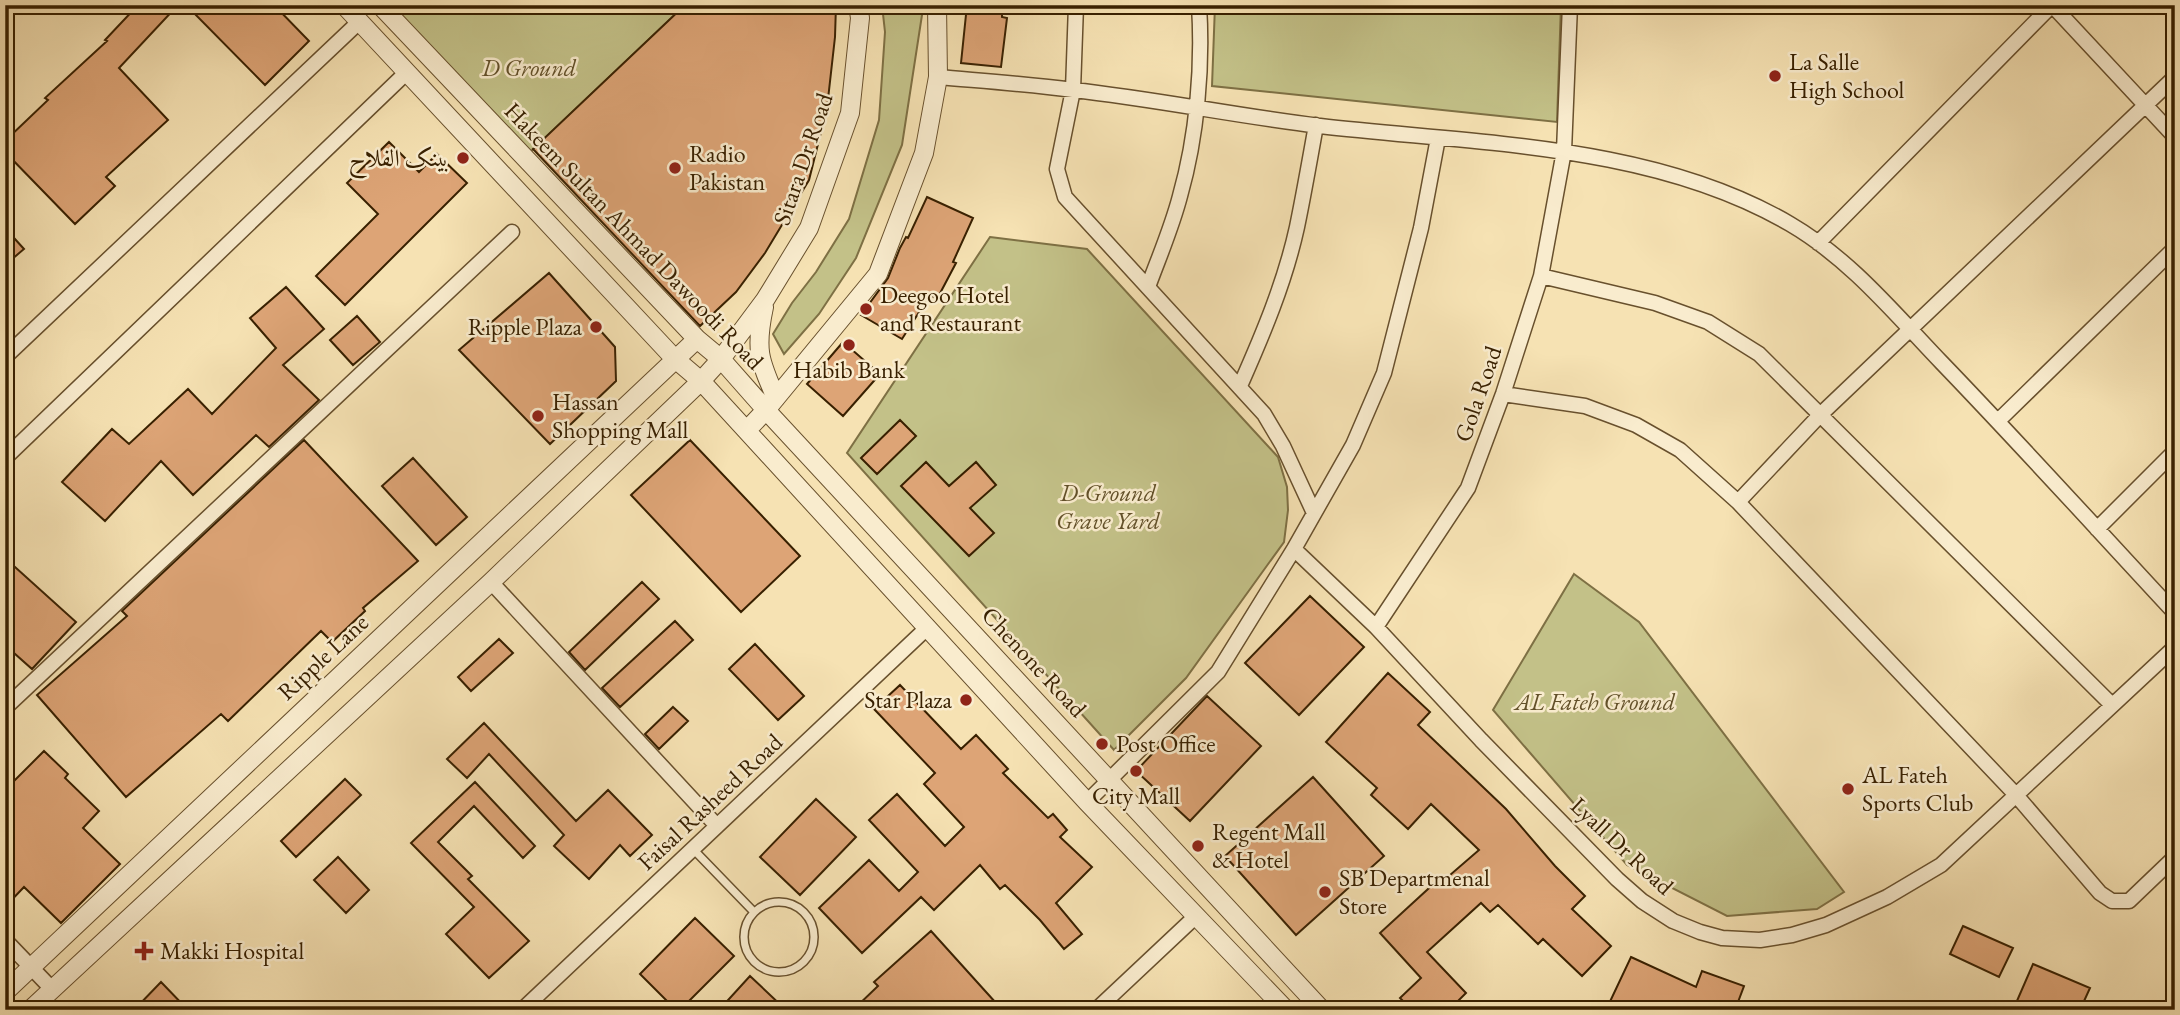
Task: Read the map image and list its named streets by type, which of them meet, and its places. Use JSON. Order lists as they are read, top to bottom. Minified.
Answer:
{"streets":{"street":["Sitara Dr Road","Hakeem Sultan Ahmad Dawoodi Road","Gola Road","Ripple Lane","Chenone Road","Faisal Rasheed Road","Lyall Dr Road"]},"crossings":[["Sitara Dr Road","Hakeem Sultan Ahmad Dawoodi Road"],["Hakeem Sultan Ahmad Dawoodi Road","Ripple Lane"],["Hakeem Sultan Ahmad Dawoodi Road","Chenone Road"],["Gola Road","Lyall Dr Road"]],"parks":["D Ground","D-Ground Grave Yard","AL Fateh Ground"],"places":{"other":["La Salle High School","بینک الفلاح","Radio Pakistan","Deegoo Hotel and Restaurant","Ripple Plaza","Habib Bank","Hassan Shopping Mall","Star Plaza","Post Office","City Mall","AL Fateh Sports Club","Regent Mall & Hotel","SB Departmenal Store"],"health":["Makki Hospital"]}}
